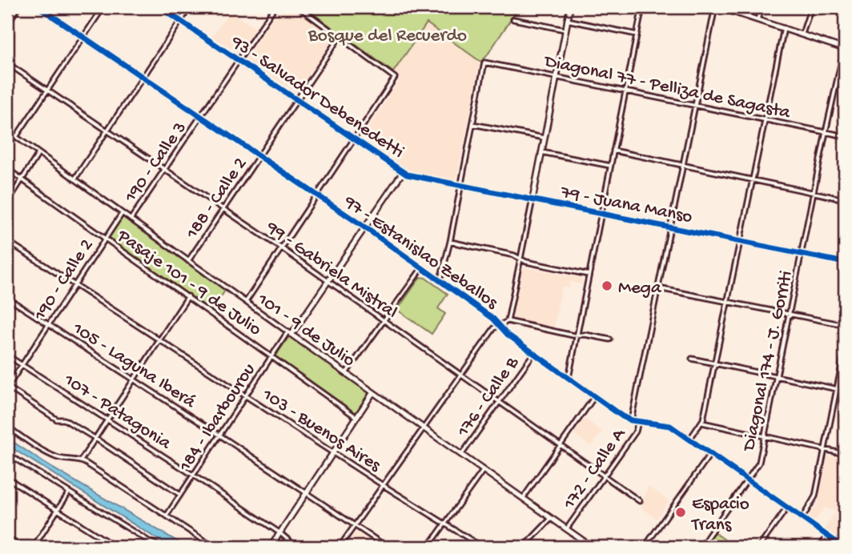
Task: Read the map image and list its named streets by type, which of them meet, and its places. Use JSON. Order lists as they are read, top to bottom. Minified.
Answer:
{"streets":{"street":["Diagonal 77 - Pelliza de Sagasta","93 - Salvador Debenedetti","190 - Calle 3","188 - Calle 2","79 - Juana Manso","97 - Estanislao Zeballos","99 - Gabriela Mistral","190 - Calle 2","Pasaje 101 - 9 de Julio","101 - 9 de Julio","Diagonal 174 - J. Gorriti","105 - Laguna Iberá","176 - Calle B","107 - Patagonia","184 - Ibarbourou","103 - Buenos Aires","172 - Calle A"]},"crossings":[["Diagonal 77 - Pelliza de Sagasta","Diagonal 174 - J. Gorriti"],["93 - Salvador Debenedetti","190 - Calle 3"],["93 - Salvador Debenedetti","188 - Calle 2"],["93 - Salvador Debenedetti","79 - Juana Manso"],["93 - Salvador Debenedetti","184 - Ibarbourou"],["190 - Calle 3","97 - Estanislao Zeballos"],["190 - Calle 3","99 - Gabriela Mistral"],["190 - Calle 3","101 - 9 de Julio"],["188 - Calle 2","97 - Estanislao Zeballos"],["188 - Calle 2","99 - Gabriela Mistral"],["188 - Calle 2","101 - 9 de Julio"],["79 - Juana Manso","Diagonal 174 - J. Gorriti"],["79 - Juana Manso","184 - Ibarbourou"],["97 - Estanislao Zeballos","Diagonal 174 - J. Gorriti"],["97 - Estanislao Zeballos","176 - Calle B"],["97 - Estanislao Zeballos","184 - Ibarbourou"],["97 - Estanislao Zeballos","172 - Calle A"],["99 - Gabriela Mistral","176 - Calle B"],["99 - Gabriela Mistral","184 - Ibarbourou"],["99 - Gabriela Mistral","172 - Calle A"],["190 - Calle 2","Pasaje 101 - 9 de Julio"],["190 - Calle 2","101 - 9 de Julio"],["190 - Calle 2","105 - Laguna Iberá"],["190 - Calle 2","107 - Patagonia"],["190 - Calle 2","103 - Buenos Aires"],["Pasaje 101 - 9 de Julio","184 - Ibarbourou"],["101 - 9 de Julio","176 - Calle B"],["101 - 9 de Julio","184 - Ibarbourou"],["101 - 9 de Julio","172 - Calle A"],["105 - Laguna Iberá","184 - Ibarbourou"],["107 - Patagonia","184 - Ibarbourou"],["184 - Ibarbourou","103 - Buenos Aires"]],"parks":["Bosque del Recuerdo"],"places":["Mega","Espacio Trans"]}
